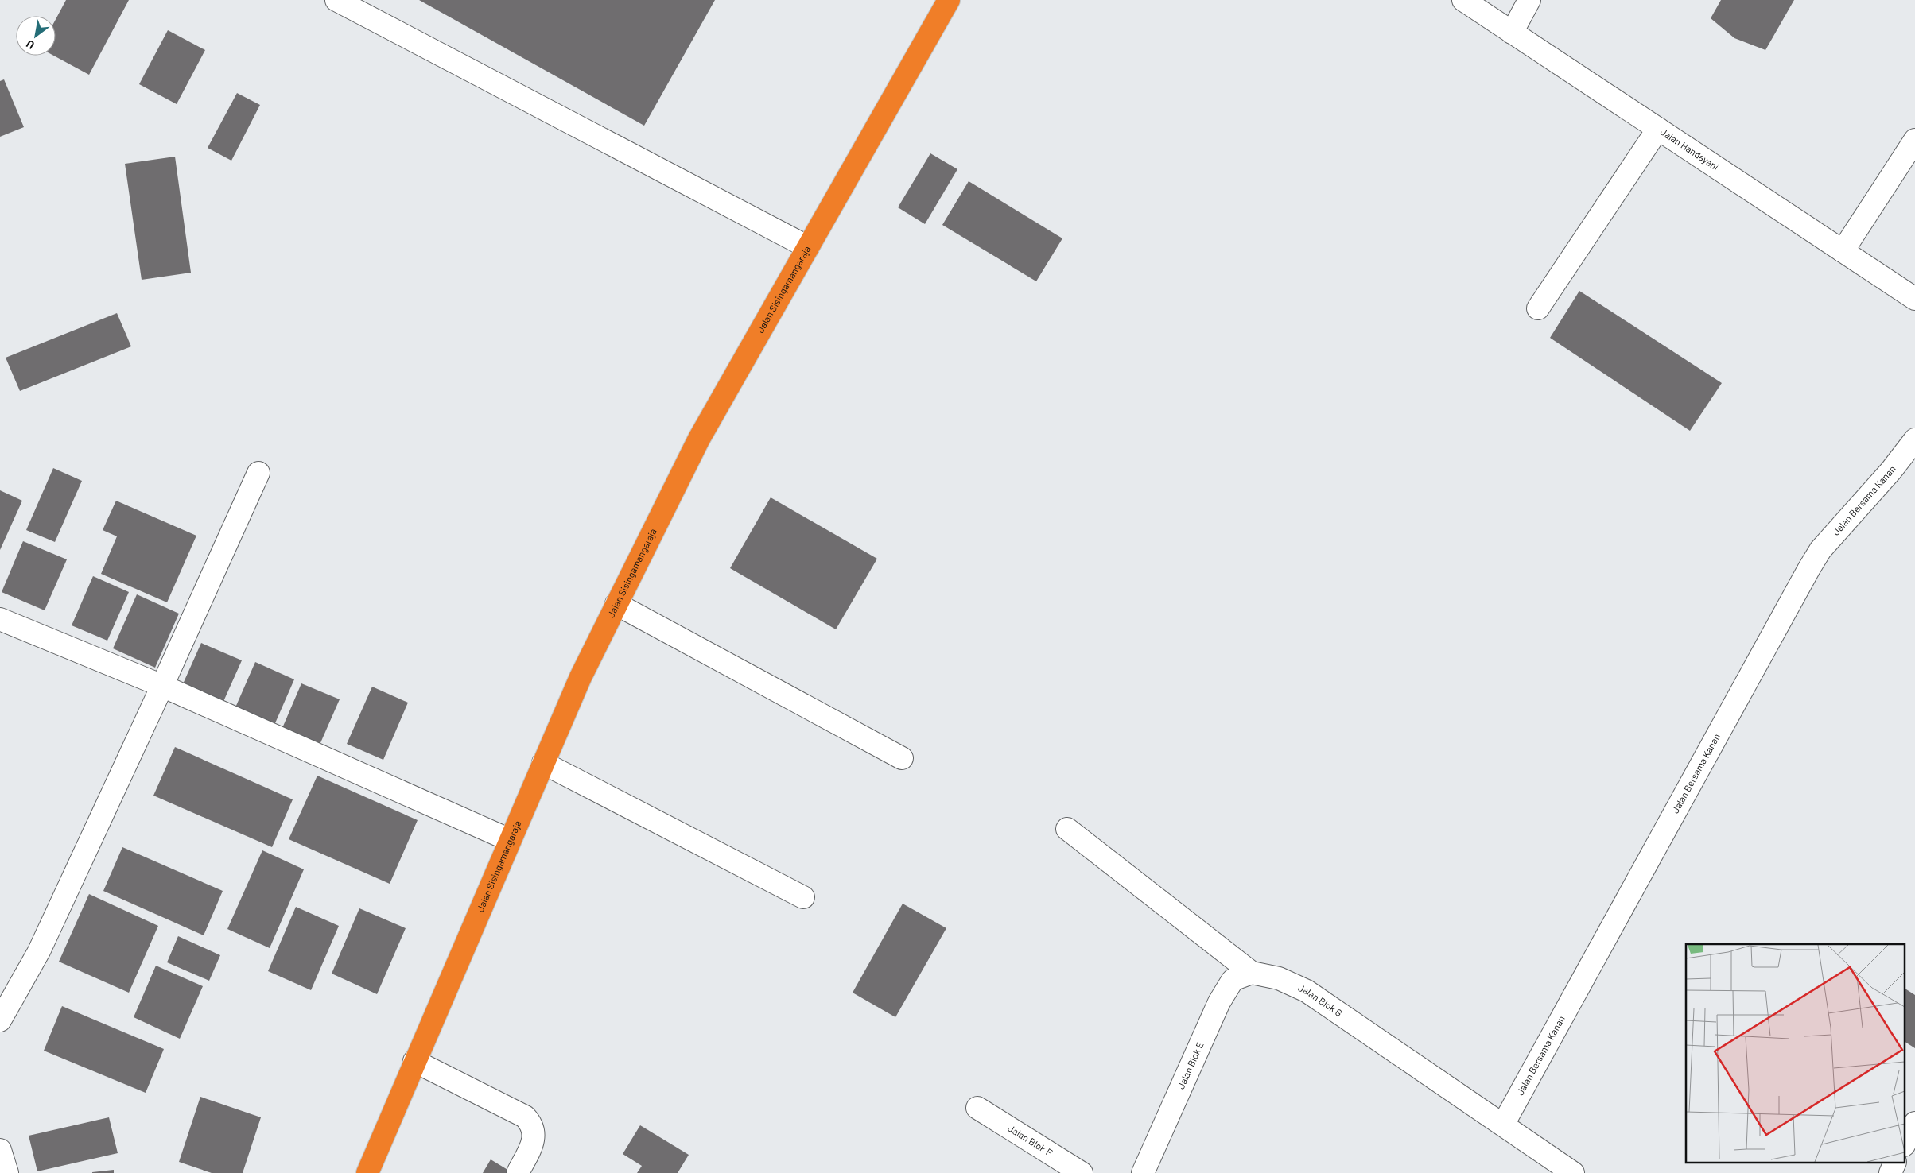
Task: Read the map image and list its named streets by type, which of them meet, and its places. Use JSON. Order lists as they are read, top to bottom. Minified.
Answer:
{"streets":{"highway":["Jalan Sisingamangaraja"],"street":["Jalan Handayani","Jalan Bersama Kanan","Jalan Blok G","Jalan Blok E","Jalan Blok F"]},"crossings":[["Jalan Bersama Kanan","Jalan Blok G"],["Jalan Blok G","Jalan Blok E"]],"north":"bottom left"}
